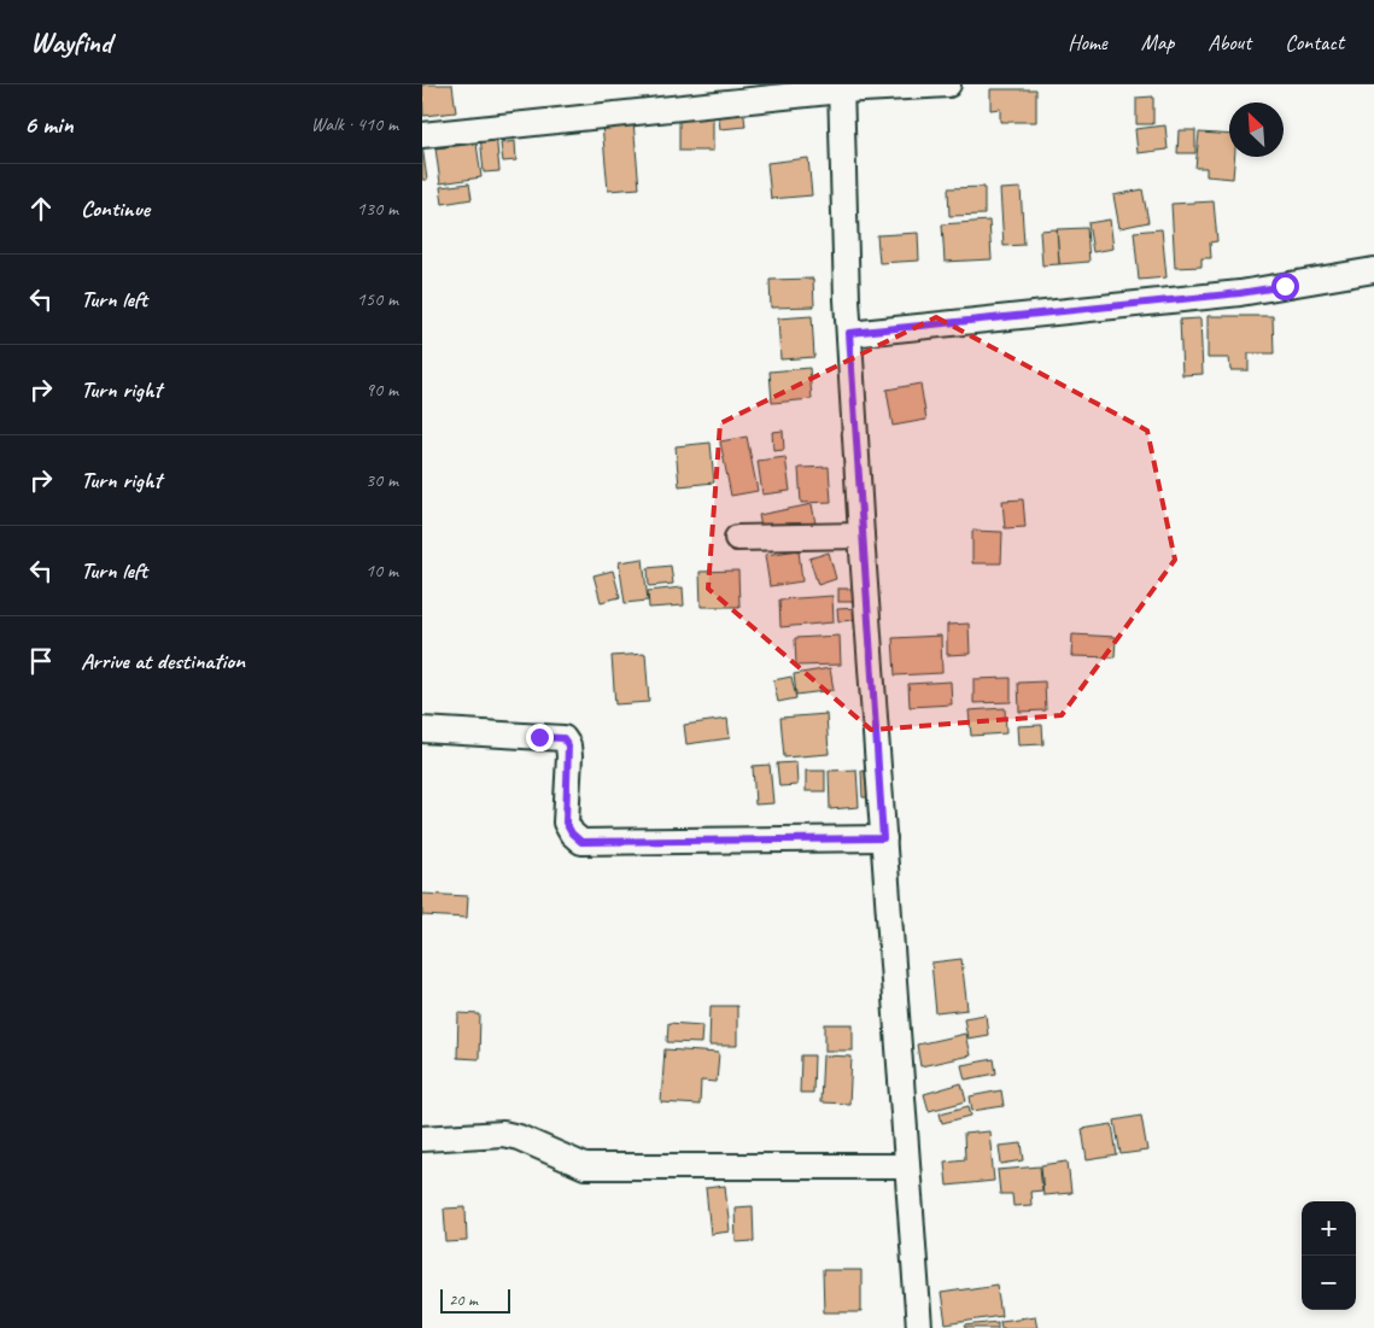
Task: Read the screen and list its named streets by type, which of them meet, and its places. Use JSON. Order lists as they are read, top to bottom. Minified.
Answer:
{"scale_bar":"20 m","north":"top left","page":{"header":"Wayfind","nav":["Home","Map","About","Contact"],"heading":["6 min","Walk · 410 m"],"list":[["Continue","130 m"],["Turn left","150 m"],["Turn right","90 m"],["Turn right","30 m"],["Turn left","10 m"],"Arrive at destination"],"map_buttons":["+","−"],"scale":"20 m"}}
